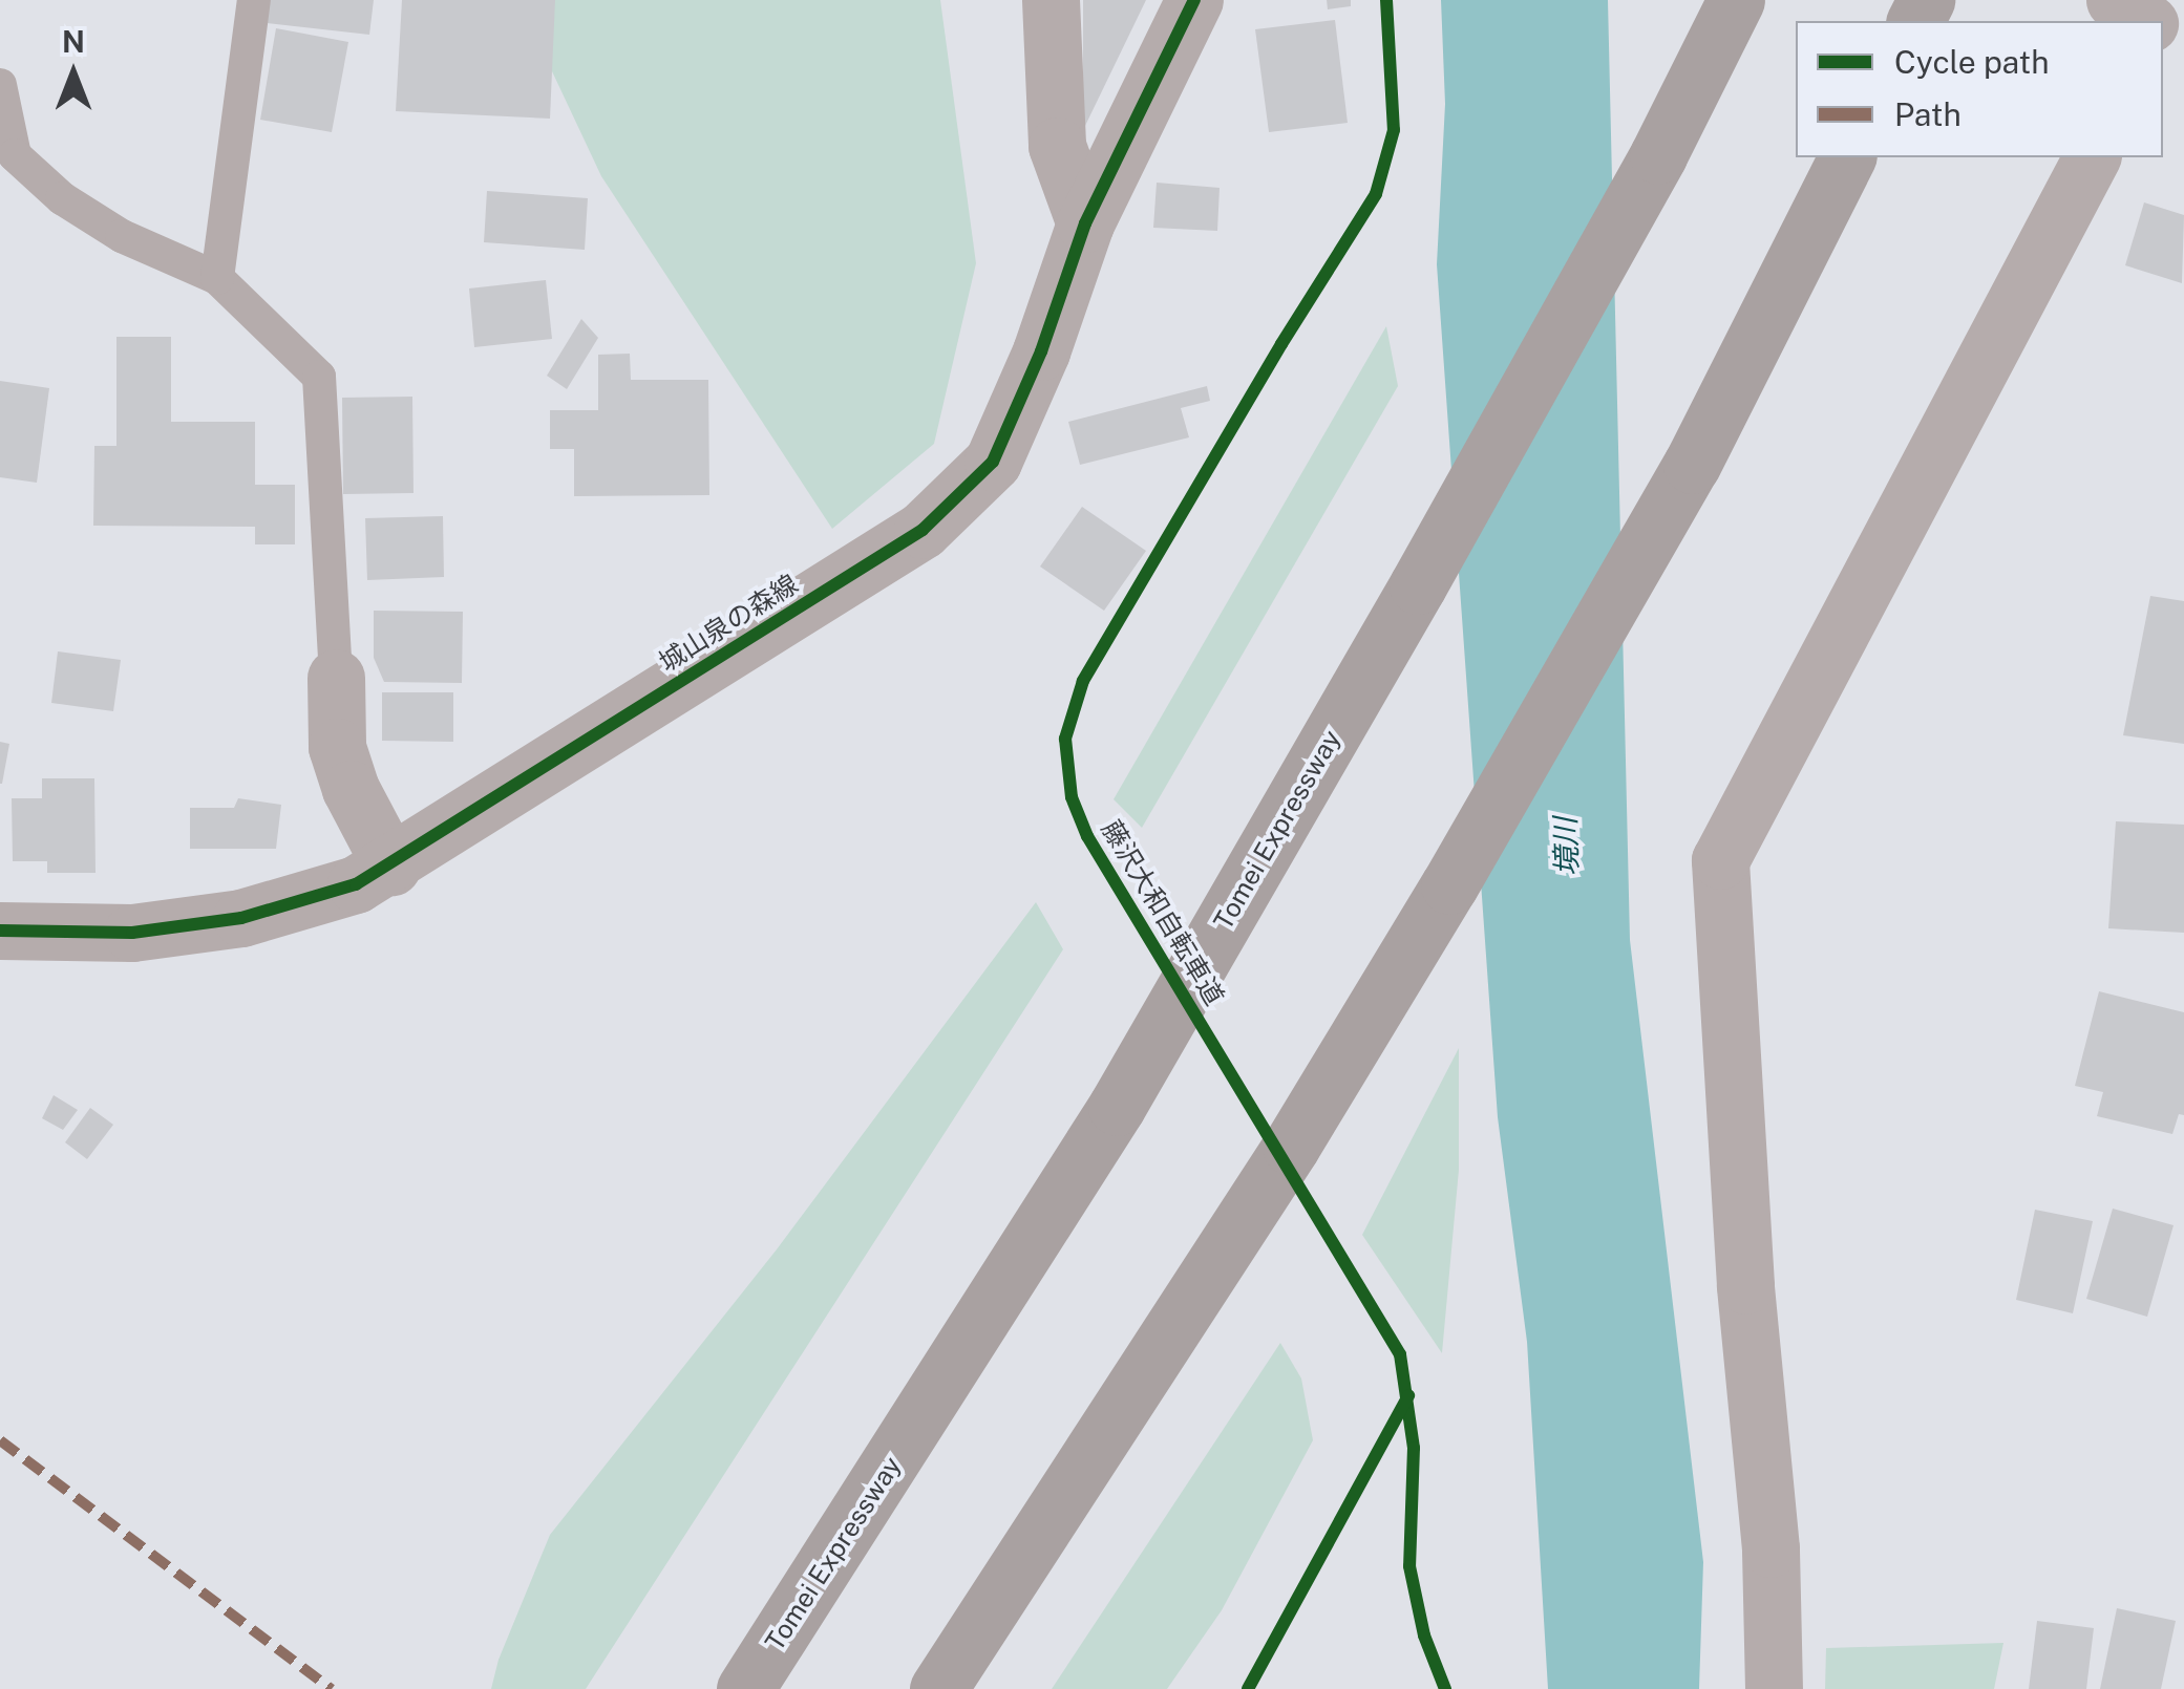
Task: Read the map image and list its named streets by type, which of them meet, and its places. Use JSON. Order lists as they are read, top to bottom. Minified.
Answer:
{"streets":{"highway":["Tomei Expressway"],"street":["城山泉の森線"],"cycle path":["藤沢大和自転車道"]},"water":["境川"],"legend":["Cycle path","Path"],"north":"top"}
